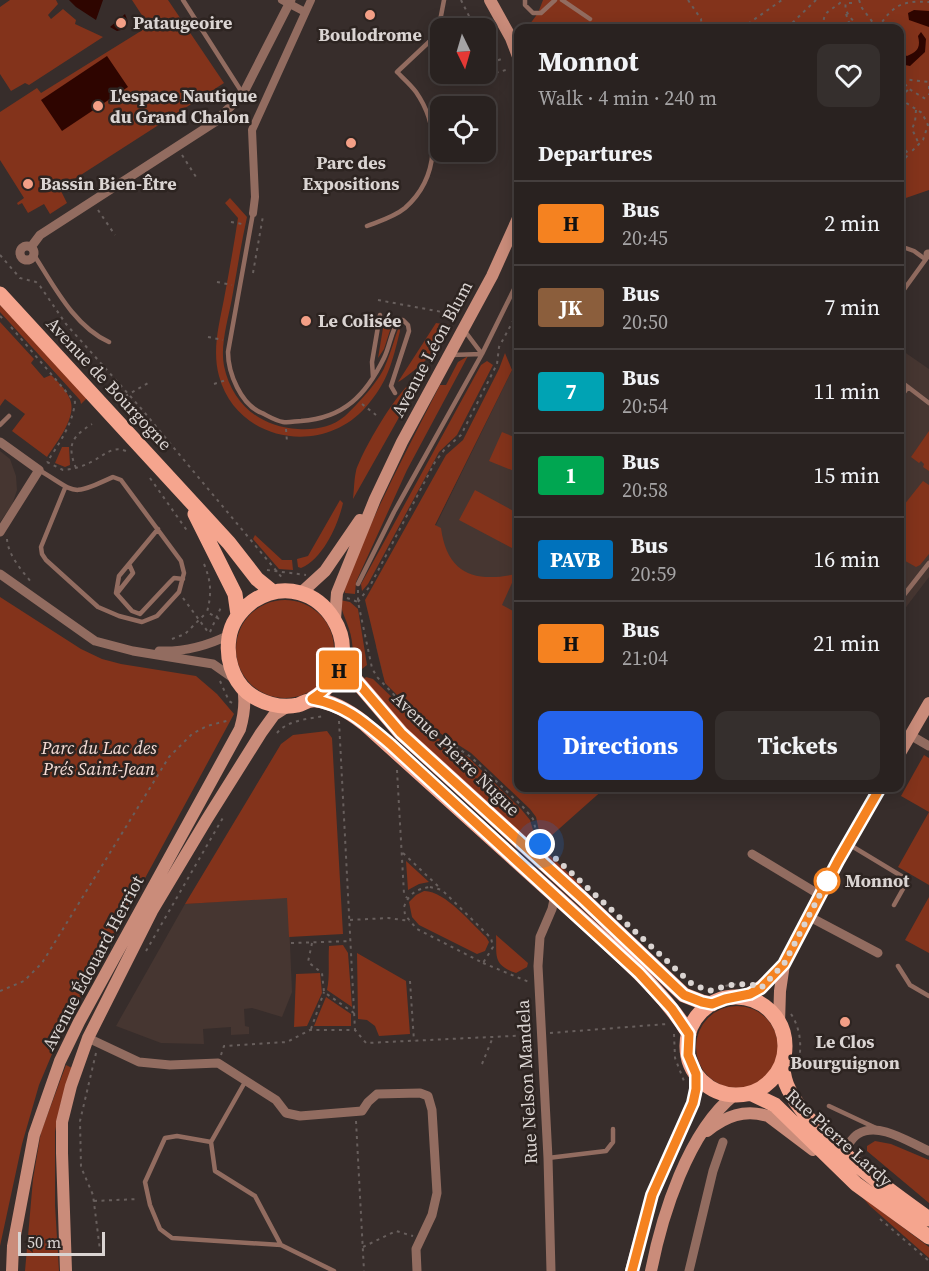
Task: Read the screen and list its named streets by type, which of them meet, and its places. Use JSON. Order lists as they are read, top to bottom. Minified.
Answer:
{"streets":{"main road":["Avenue Léon Blum","Avenue de Bourgogne","Avenue Pierre Nugue","Avenue Édouard Herriot","Rue Pierre Lardy"],"street":["Rue Nelson Mandela"]},"crossings":[["Avenue Léon Blum","Avenue de Bourgogne"],["Avenue Léon Blum","Avenue Pierre Nugue"],["Avenue Léon Blum","Avenue Édouard Herriot"],["Avenue de Bourgogne","Avenue Pierre Nugue"],["Avenue de Bourgogne","Avenue Édouard Herriot"],["Avenue Pierre Nugue","Avenue Édouard Herriot"],["Avenue Pierre Nugue","Rue Nelson Mandela"],["Avenue Pierre Nugue","Rue Pierre Lardy"]],"parks":["Parc du Lac des Prés Saint-Jean"],"places":["Boulodrome","Pataugeoire","L'espace Nautique du Grand Chalon","Parc des Expositions","Bassin Bien-Être","Le Colisée","Monnot","Le Clos Bourguignon"],"lines":["bus line H"],"scale_bar":"50 m","north":"bottom","page":{"on_map":"H","heading":[["Monnot","Walk · 4 min · 240 m"],"Departures"],"list":[{"mark":"H","name":"Bus","note":"20:45","value":"2 min"},{"mark":"JK","name":"Bus","note":"20:50","value":"7 min"},{"mark":"7","name":"Bus","note":"20:54","value":"11 min"},{"mark":"1","name":"Bus","note":"20:58","value":"15 min"},{"mark":"PAVB","name":"Bus","note":"20:59","value":"16 min"},{"mark":"H","name":"Bus","note":"21:04","value":"21 min"}],"buttons":["Directions","Tickets"],"scale":"50 m"}}
